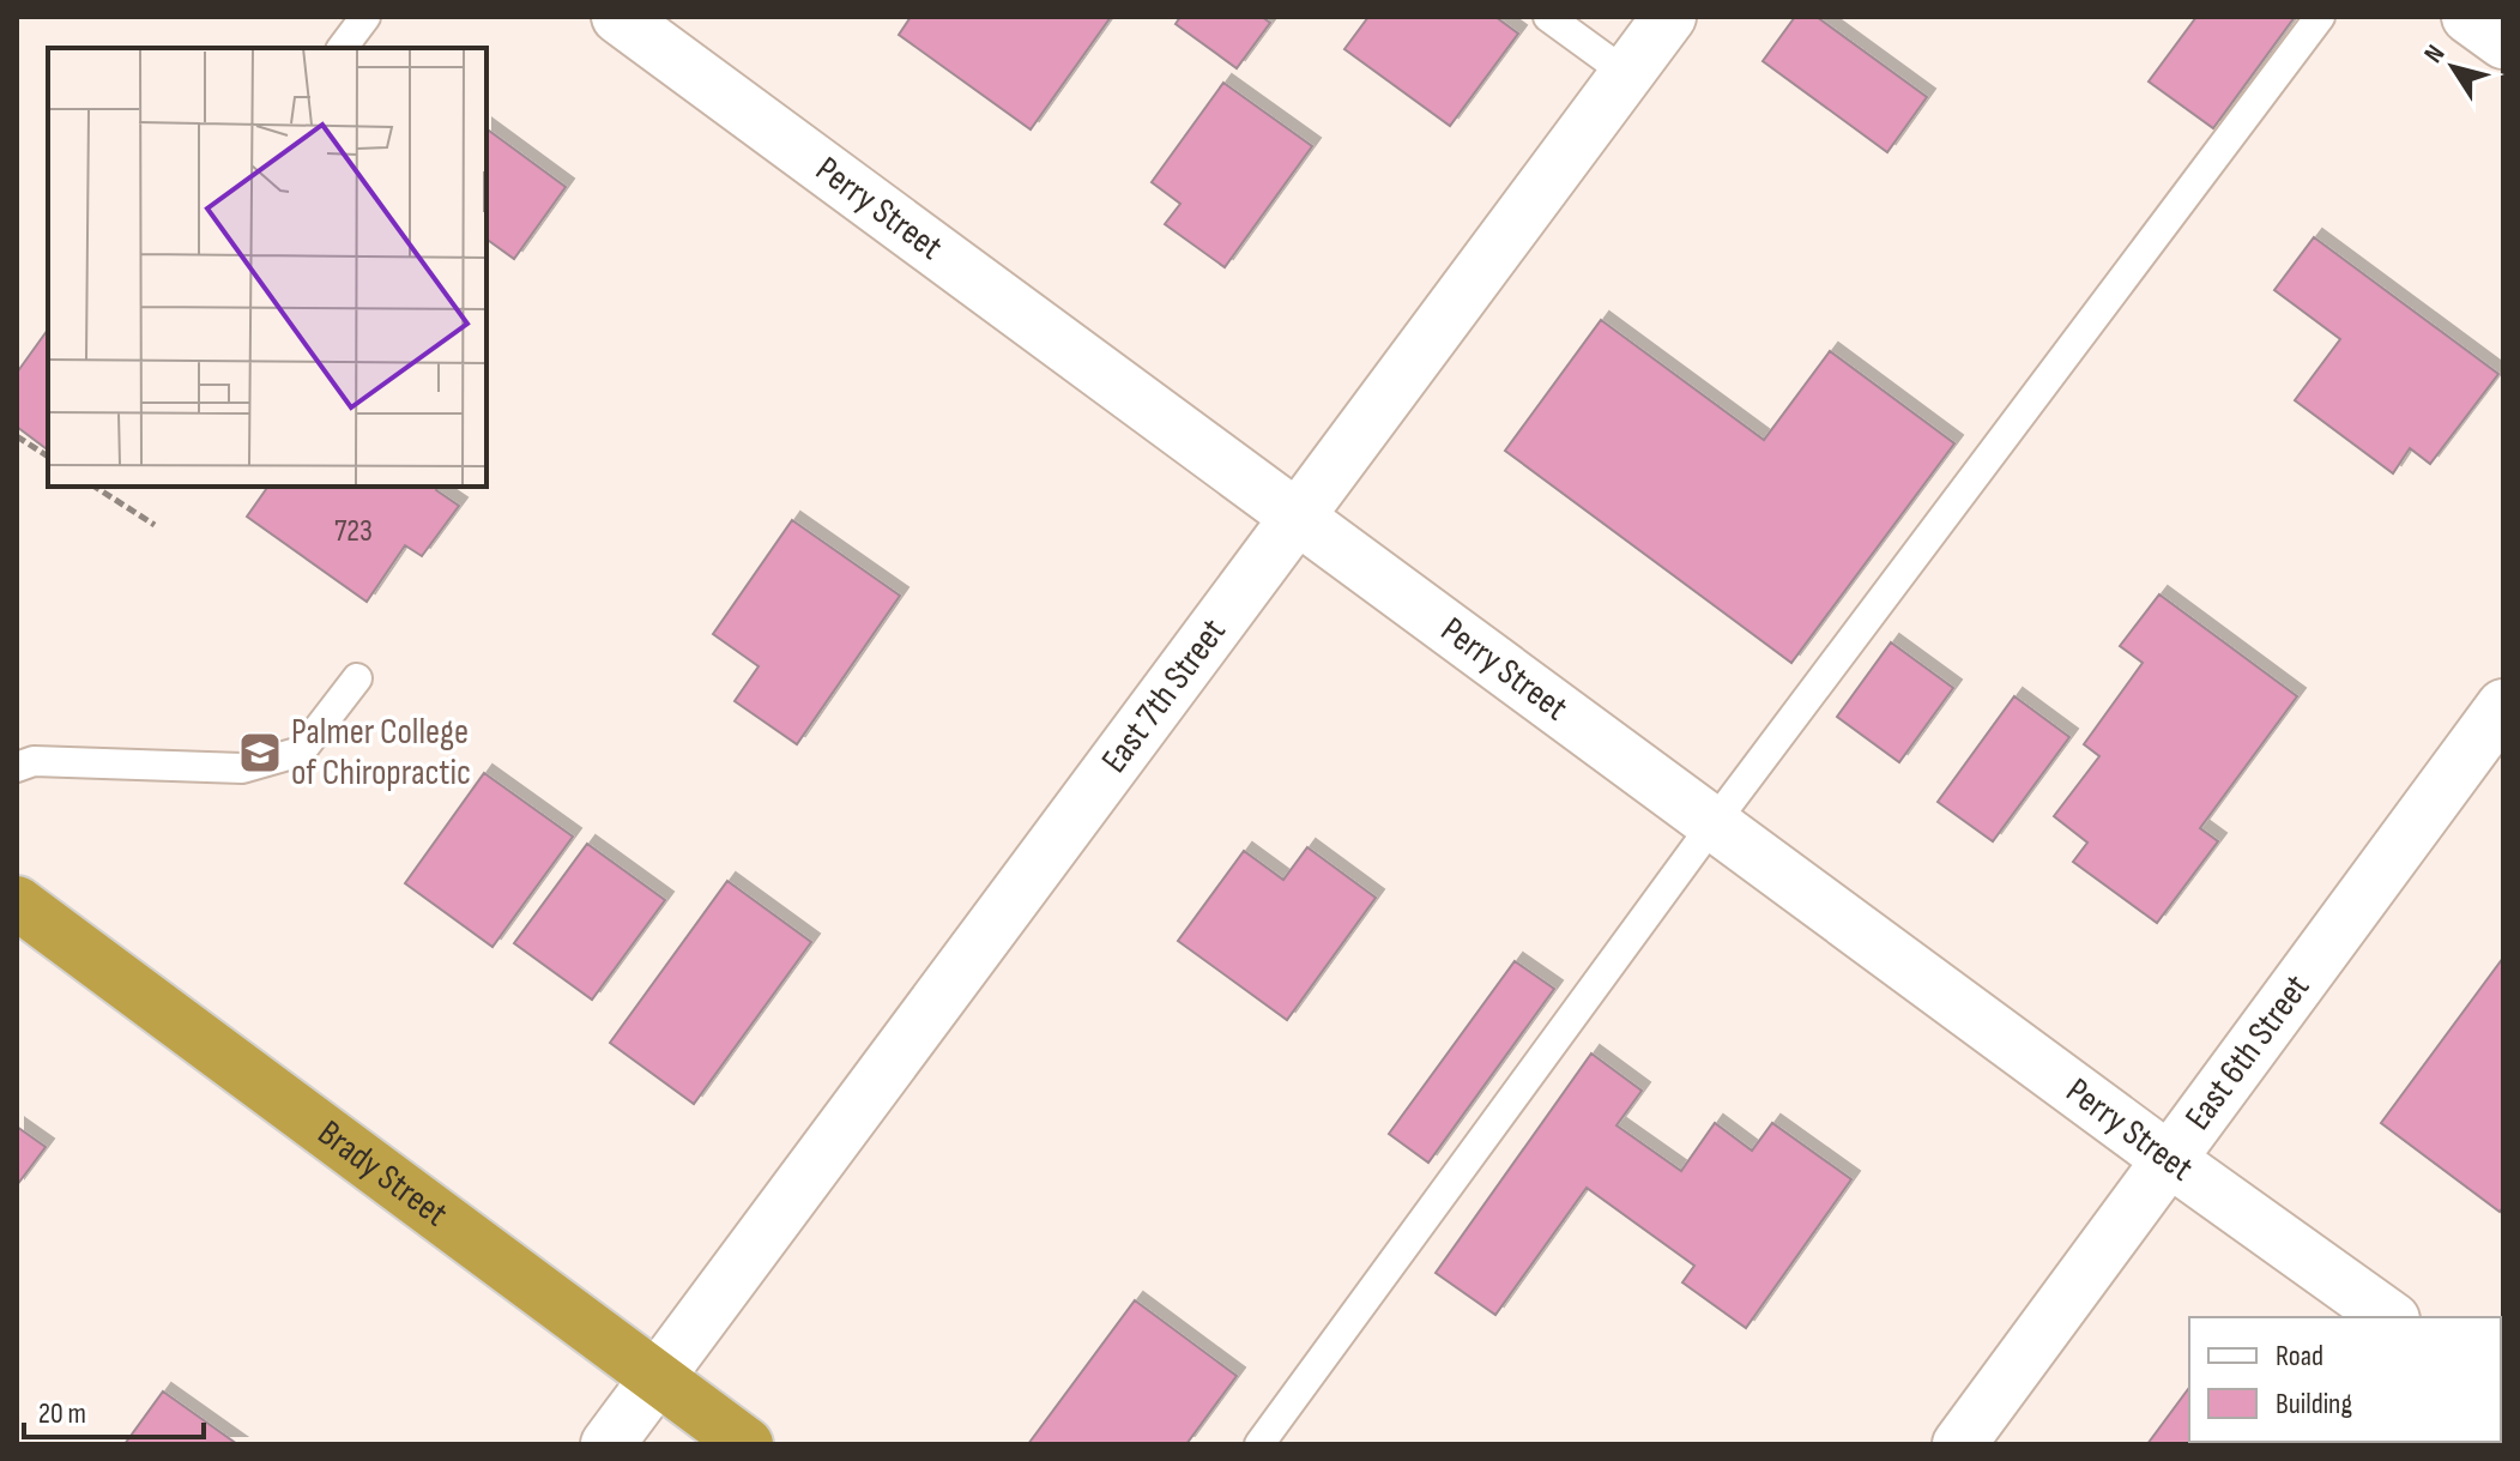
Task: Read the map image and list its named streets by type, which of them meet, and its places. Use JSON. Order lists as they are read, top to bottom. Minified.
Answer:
{"streets":{"highway":["Brady Street"],"street":["Perry Street","East 7th Street","East 6th Street"]},"crossings":[["Perry Street","East 7th Street"],["Perry Street","East 6th Street"],["East 7th Street","Brady Street"]],"places":{"school or university":["Palmer College of Chiropractic"]},"house_numbers":["723"],"legend":["Road","Building"],"scale_bar":"20 m","north":"top left"}
